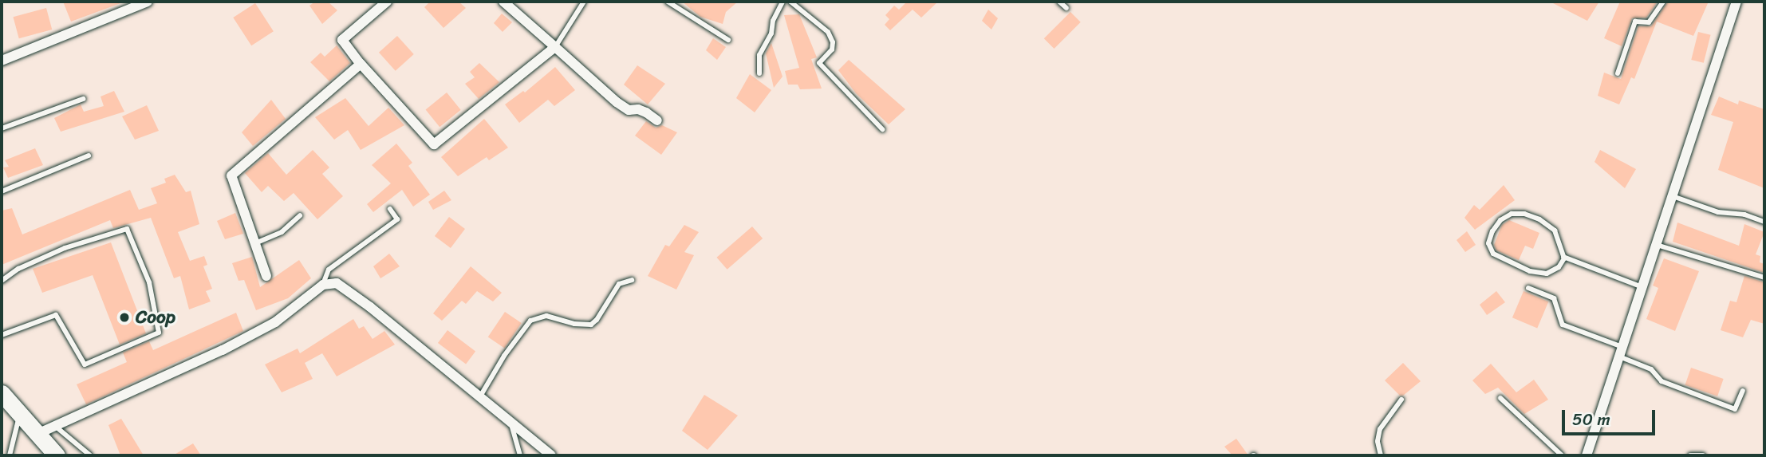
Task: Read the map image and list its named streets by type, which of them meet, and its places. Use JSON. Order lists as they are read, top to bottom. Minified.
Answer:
{"places":["Coop"],"scale_bar":"50 m"}
